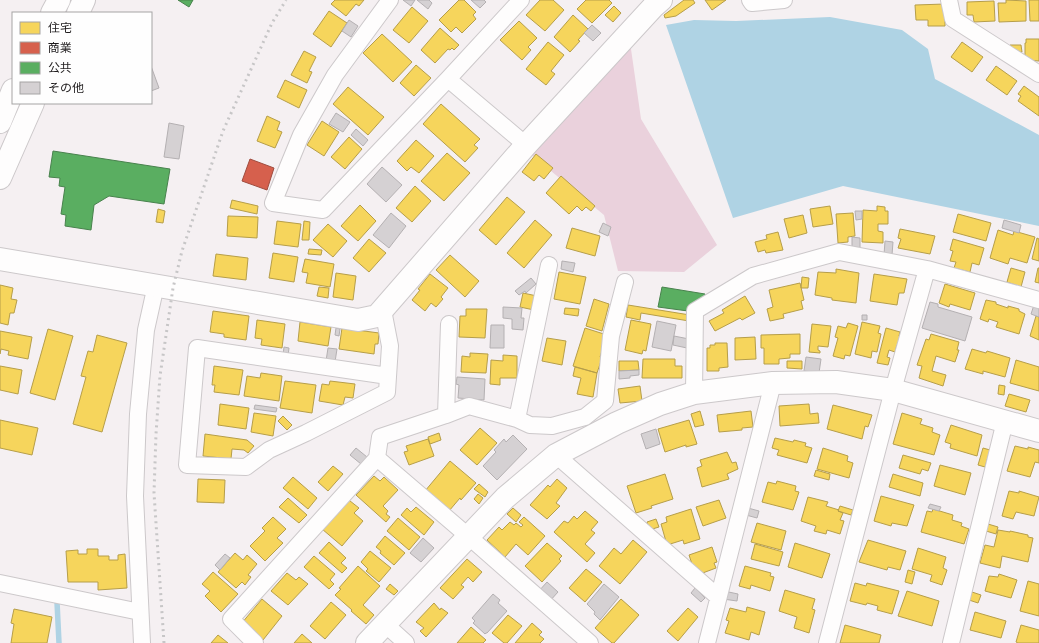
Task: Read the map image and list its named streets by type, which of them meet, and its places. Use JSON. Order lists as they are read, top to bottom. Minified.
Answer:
{"legend":["住宅","商業","公共","その他"]}
